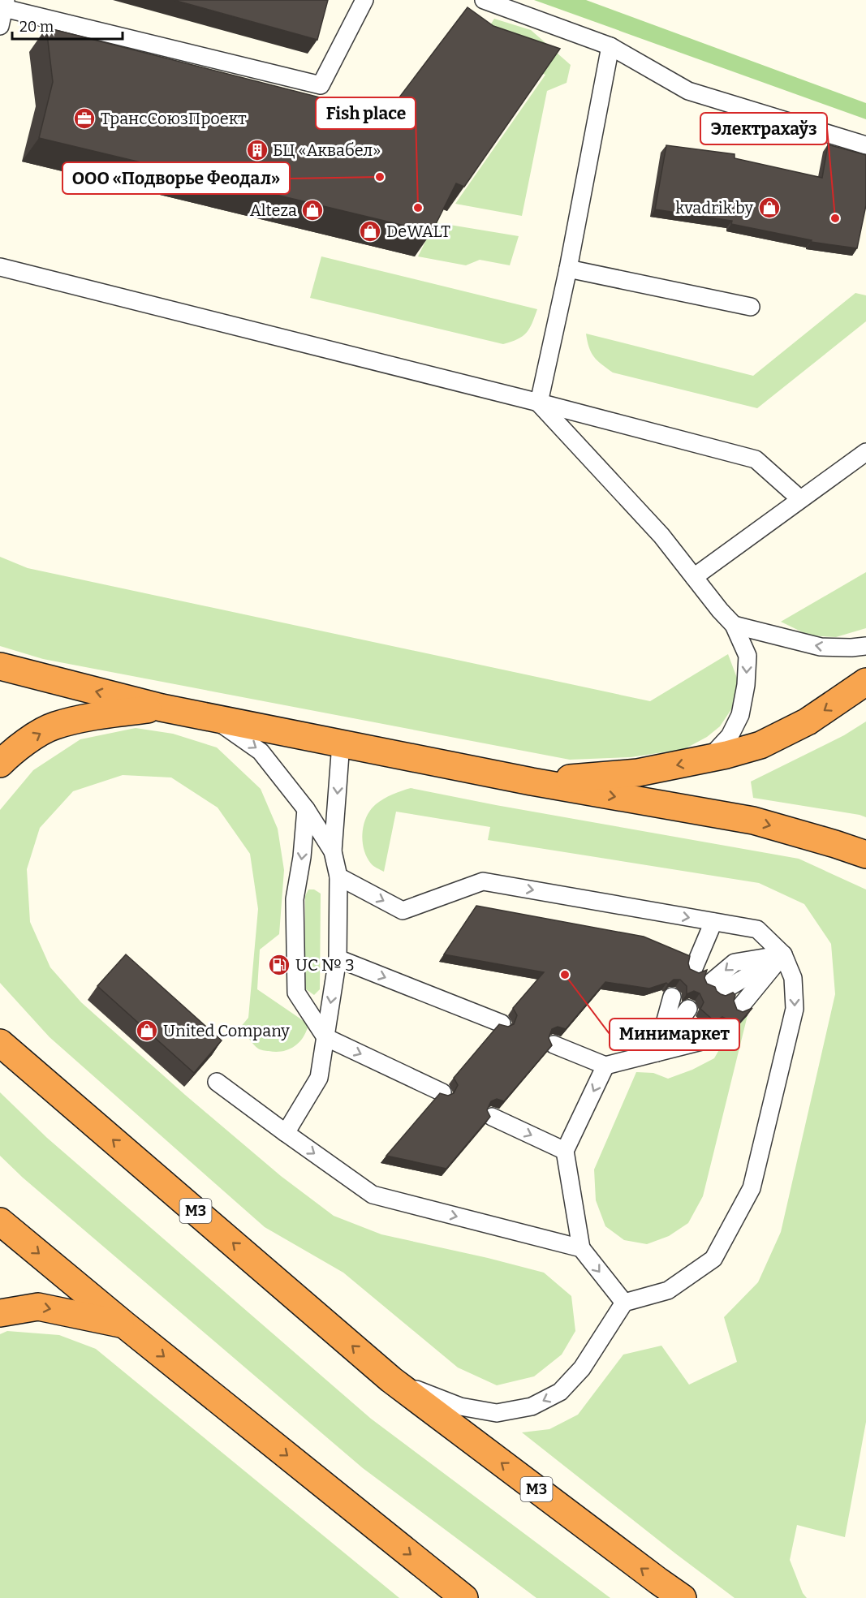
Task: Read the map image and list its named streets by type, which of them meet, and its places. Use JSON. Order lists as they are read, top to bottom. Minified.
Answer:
{"streets":{"highway":["М3"]},"places":{"office":["ТрансСоюзПроект"],"building":["БЦ «Аквабел»"],"other":["ООО «Подворье Феодал»","Fish place","Электрахаўз","Минимаркет"],"shop":["kvadrik.by","Alteza","DeWALT","United Company"],"fuel station":["UC № 3"]},"scale_bar":"20 m"}
